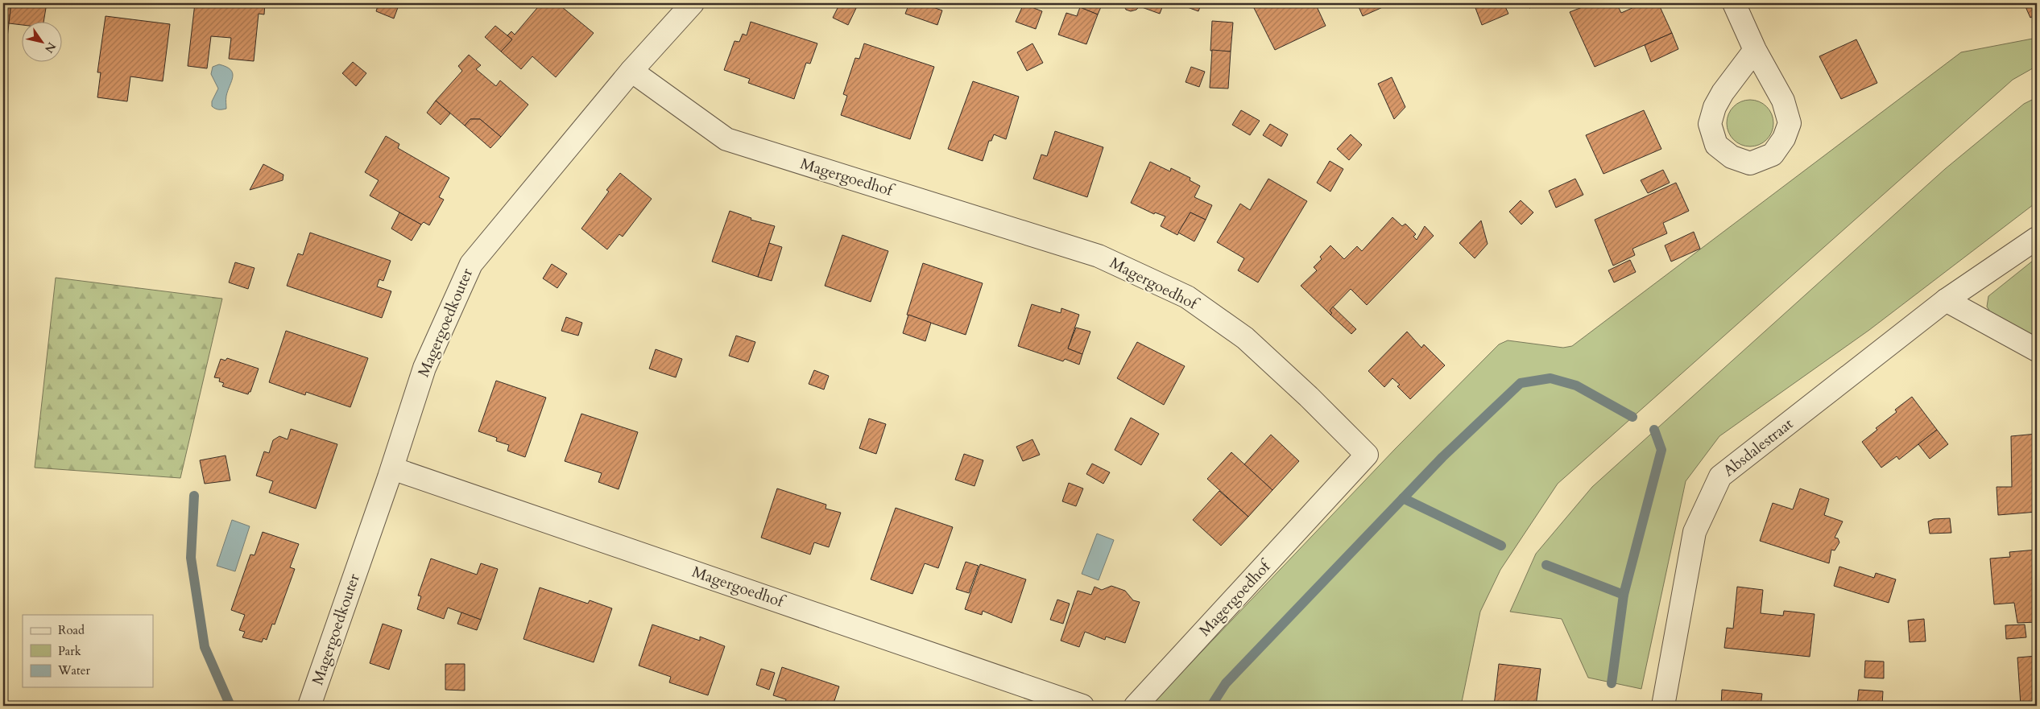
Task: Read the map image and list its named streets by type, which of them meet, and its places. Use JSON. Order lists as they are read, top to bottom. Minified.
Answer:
{"streets":{"street":["Magergoedhof","Magergoedkouter","Absdalestraat"]},"crossings":[["Magergoedhof","Magergoedkouter"]],"legend":["Road","Park","Water"],"north":"bottom right"}
